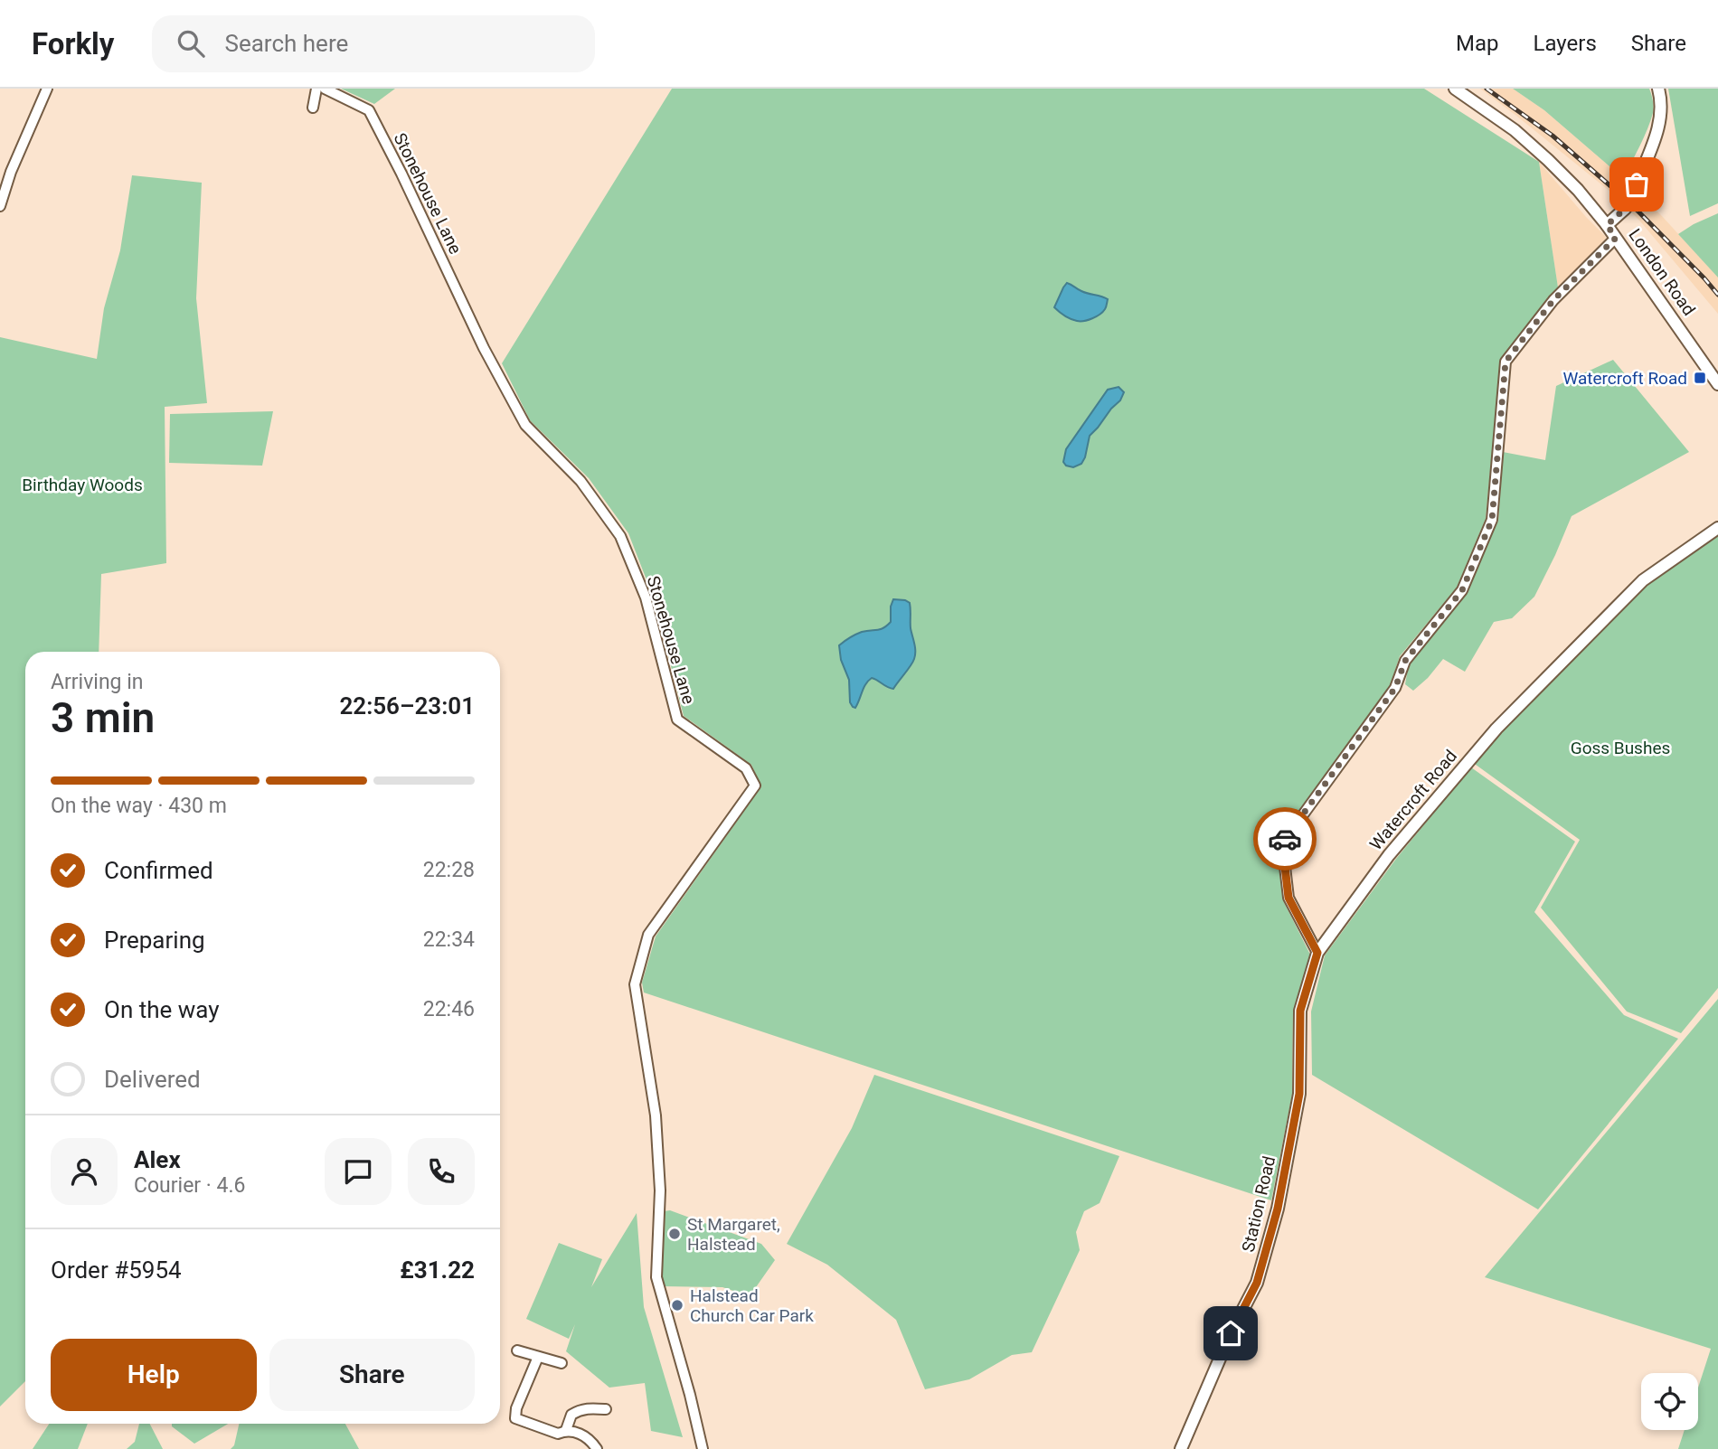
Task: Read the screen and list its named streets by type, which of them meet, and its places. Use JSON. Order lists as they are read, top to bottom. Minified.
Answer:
{"streets":{"street":["Stonehouse Lane","London Road","Watercroft Road","Station Road"]},"crossings":[["Watercroft Road","Station Road"]],"parks":["Birthday Woods","Goss Bushes"],"places":{"transit":["Watercroft Road"],"other":["St Margaret, Halstead","Halstead Church Car Park"]},"page":{"header":"Forkly","search":"Search here","nav":["Map","Layers","Share"],"heading":["3 min","Arriving in","22:56–23:01"],"panel":["Alex","Courier · 4.6","Order #5954","£31.22"],"bar":"On the way · 430 m","list":[["Confirmed","22:28"],["Preparing","22:34"],["On the way","22:46"],"Delivered"],"buttons":["Help","Share"]}}
